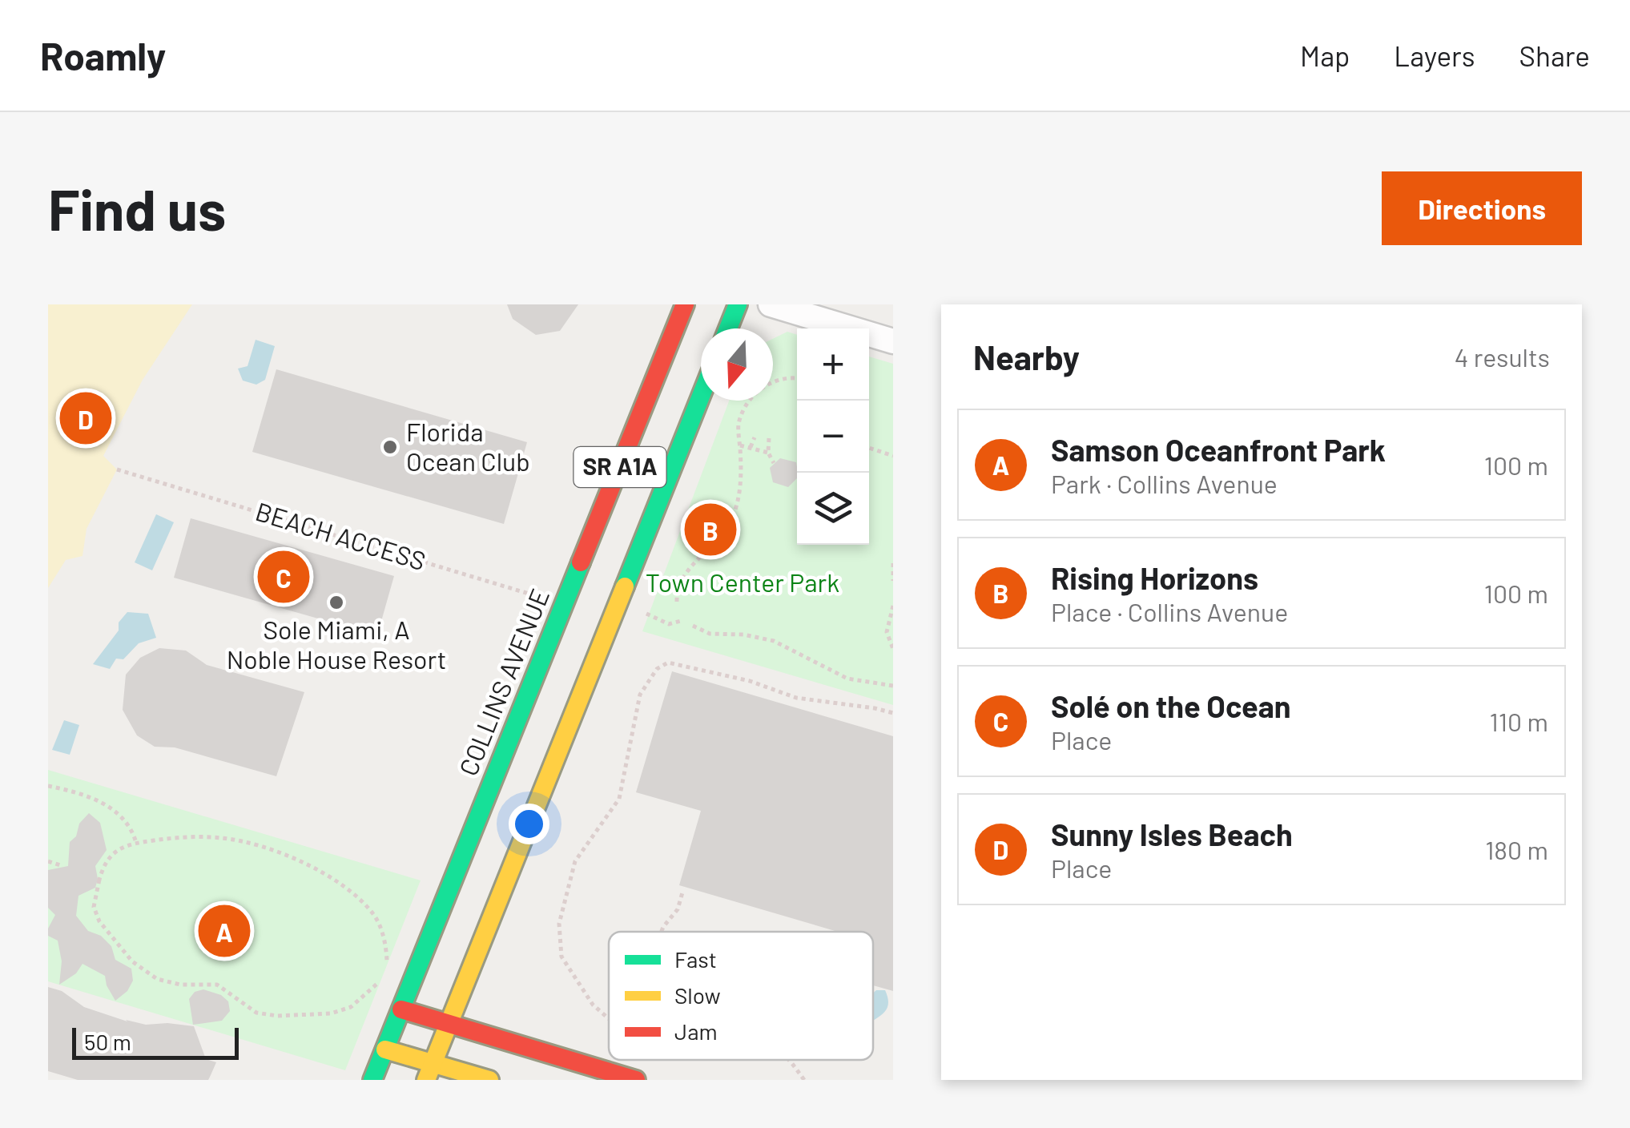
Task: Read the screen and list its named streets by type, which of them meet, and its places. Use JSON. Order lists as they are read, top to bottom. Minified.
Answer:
{"streets":{"main road":["SR A1A","COLLINS AVENUE"],"path":["BEACH ACCESS"]},"crossings":[["BEACH ACCESS","COLLINS AVENUE"]],"parks":["Town Center Park"],"places":["Florida Ocean Club","Sole Miami, A Noble House Resort"],"legend":["Fast","Slow","Jam"],"scale_bar":"50 m","north":"bottom","page":{"header":"Roamly","nav":["Map","Layers","Share"],"buttons":"Directions","title":"Find us","heading":["Nearby","4 results"],"map_buttons":["+","−"],"pins":["D","B","C","A"],"list":[{"mark":"A","name":"Samson Oceanfront Park","note":"Park · Collins Avenue","value":"100 m"},{"mark":"B","name":"Rising Horizons","note":"Place · Collins Avenue","value":"100 m"},{"mark":"C","name":"Solé on the Ocean","note":"Place","value":"110 m"},{"mark":"D","name":"Sunny Isles Beach","note":"Place","value":"180 m"}],"scale":"50 m"}}
